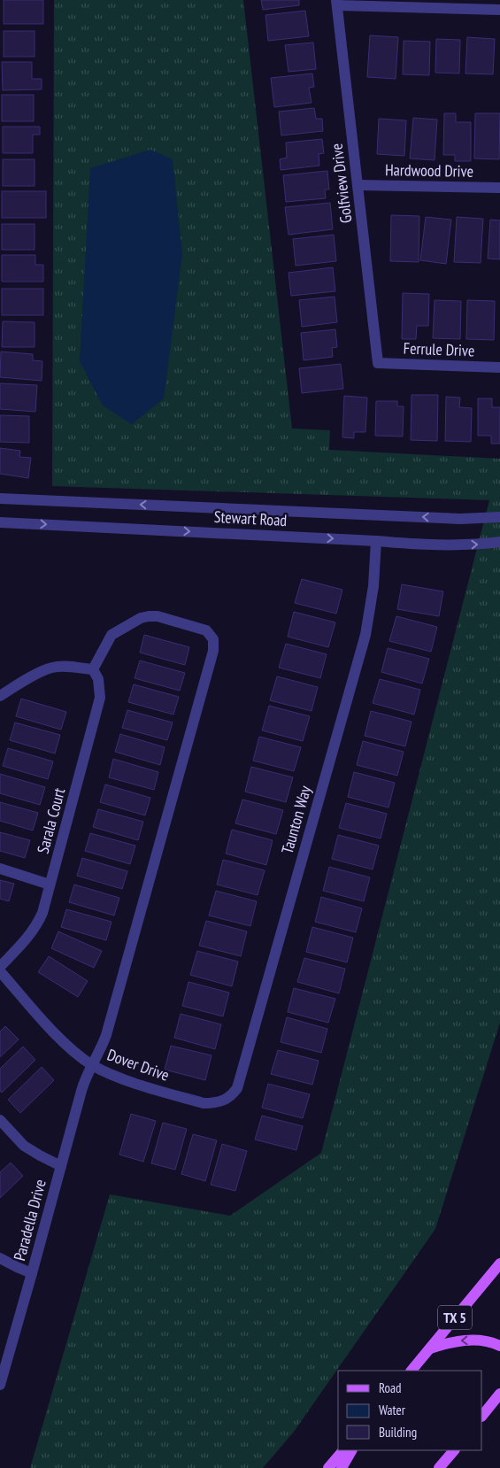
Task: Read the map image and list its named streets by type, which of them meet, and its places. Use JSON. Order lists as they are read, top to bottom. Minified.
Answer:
{"streets":{"main road":["TX 5"],"street":["Hardwood Drive","Golfview Drive","Ferrule Drive","Stewart Road","Taunton Way","Sarala Court","Dover Drive","Paradella Drive"]},"crossings":[["Hardwood Drive","Golfview Drive"],["Golfview Drive","Ferrule Drive"],["Stewart Road","Taunton Way"],["Taunton Way","Dover Drive"],["Sarala Court","Paradella Drive"],["Dover Drive","Paradella Drive"]],"legend":["Road","Water","Building"]}
